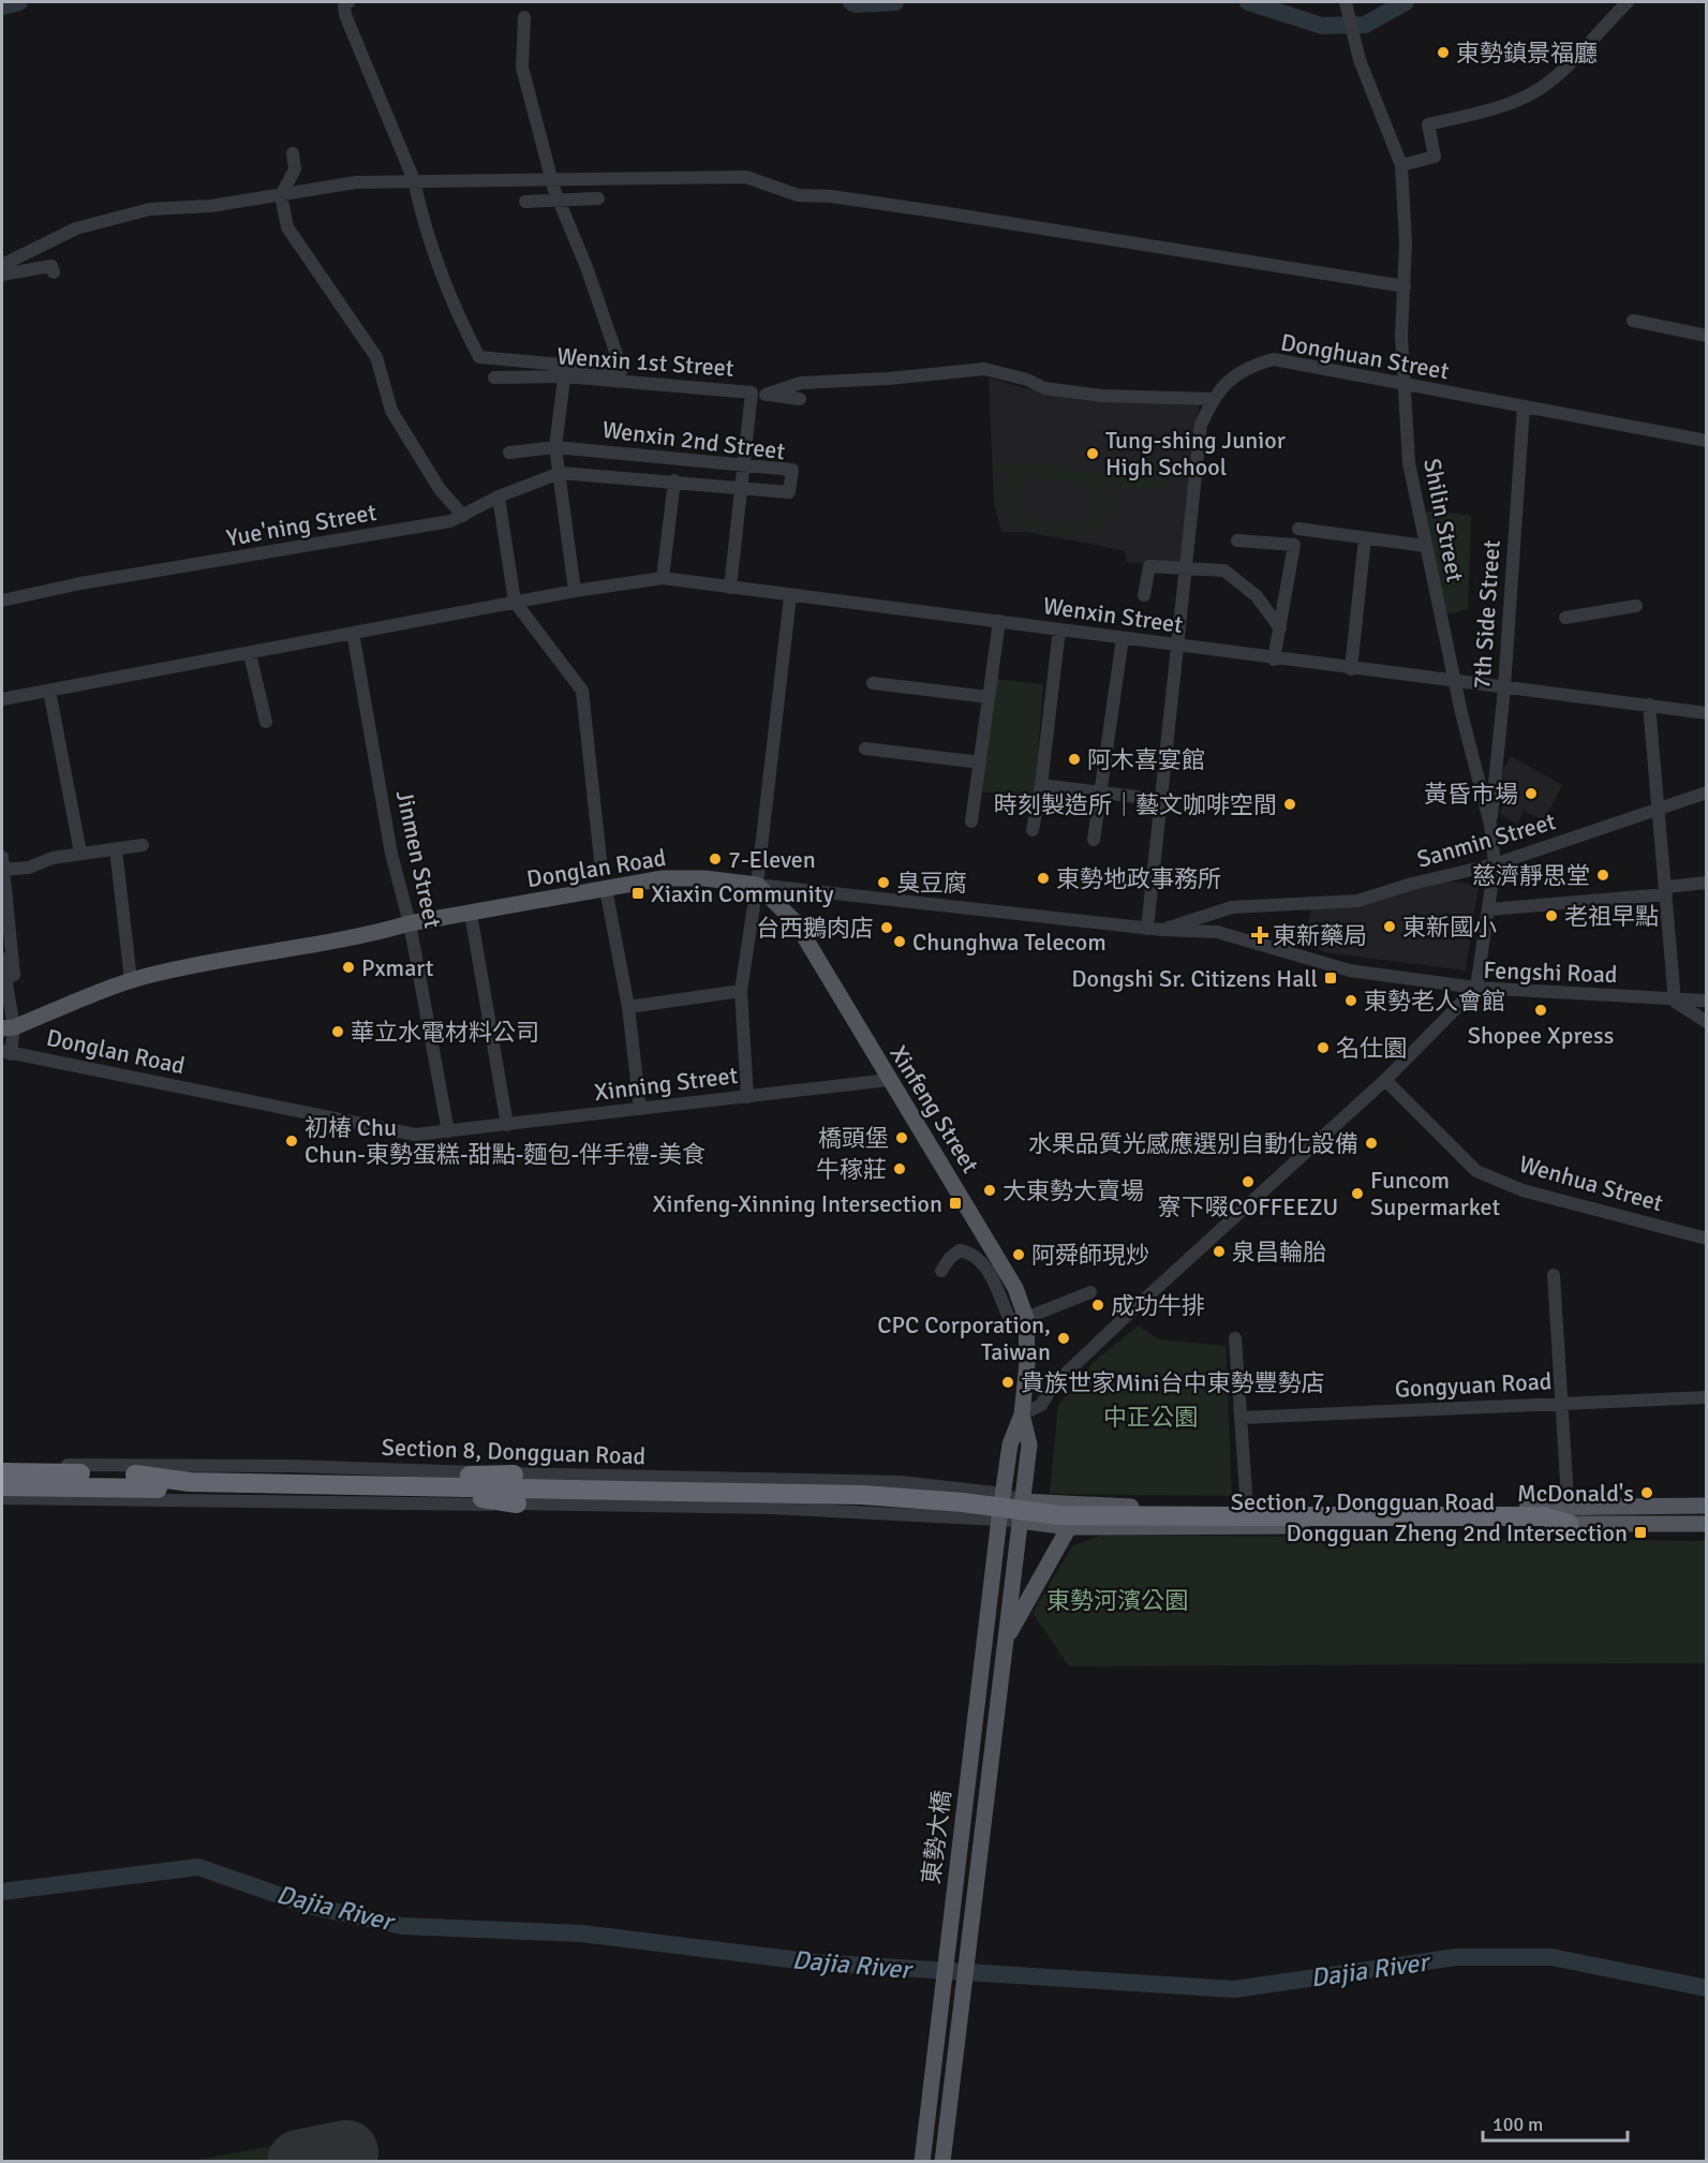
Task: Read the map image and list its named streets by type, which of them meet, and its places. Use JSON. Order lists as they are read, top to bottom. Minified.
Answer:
{"streets":{"main road":["Donglan Road","Xinfeng Street","Section 7, Dongguan Road","東勢大橋"],"street":["Donghuan Street","Wenxin 1st Street","Wenxin 2nd Street","Shilin Street","Yue'ning Street","Wenxin Street","7th Side Street","Sanmin Street","Jinmen Street","Fengshi Road","Xinning Street","Wenhua Street","Gongyuan Road","Section 8, Dongguan Road"]},"crossings":[["Donghuan Street","Shilin Street"],["Donghuan Street","Wenxin Street"],["Donghuan Street","7th Side Street"],["Donghuan Street","Donglan Road"],["Wenxin 1st Street","Wenxin 2nd Street"],["Wenxin 1st Street","Wenxin Street"],["Wenxin 2nd Street","Yue'ning Street"],["Shilin Street","Wenxin Street"],["Shilin Street","7th Side Street"],["Shilin Street","Sanmin Street"],["Shilin Street","Donglan Road"],["Shilin Street","Fengshi Road"],["Wenxin Street","7th Side Street"],["Sanmin Street","Donglan Road"],["Jinmen Street","Donglan Road"],["Jinmen Street","Xinning Street"],["Donglan Road","Fengshi Road"],["Donglan Road","Xinning Street"],["Donglan Road","Xinfeng Street"],["Fengshi Road","Xinfeng Street"],["Fengshi Road","Wenhua Street"],["Xinning Street","Xinfeng Street"],["Section 8, Dongguan Road","Section 7, Dongguan Road"],["Section 8, Dongguan Road","東勢大橋"],["Section 7, Dongguan Road","東勢大橋"]],"water":["Dajia River"],"parks":["中正公園","東勢河濱公園"],"places":{"other":["東勢鎮景福廳","Tung-shing Junior High School","阿木喜宴館","黃昏市場","時刻製造所｜藝文咖啡空間","7-Eleven","慈濟靜思堂","東勢地政事務所","臭豆腐","老祖早點","東新國小","台西鵝肉店","Chunghwa Telecom","Pxmart","東勢老人會館","Shopee Xpress","華立水電材料公司","名仕園","橋頭堡","初椿 Chu Chun-東勢蛋糕-甜點-麵包-伴手禮-美食","水果品質光感應選別自動化設備","牛稼莊","寮下啜COFFEEZU","大東勢大賣場","Funcom Supermarket","泉昌輪胎","阿舜師現炒","成功牛排","CPC Corporation, Taiwan","貴族世家Mini台中東勢豐勢店","McDonald's"],"transit":["Xiaxin Community","Dongshi Sr. Citizens Hall","Xinfeng-Xinning Intersection","Dongguan Zheng 2nd Intersection"],"health":["東新藥局"]},"scale_bar":"100 m"}
